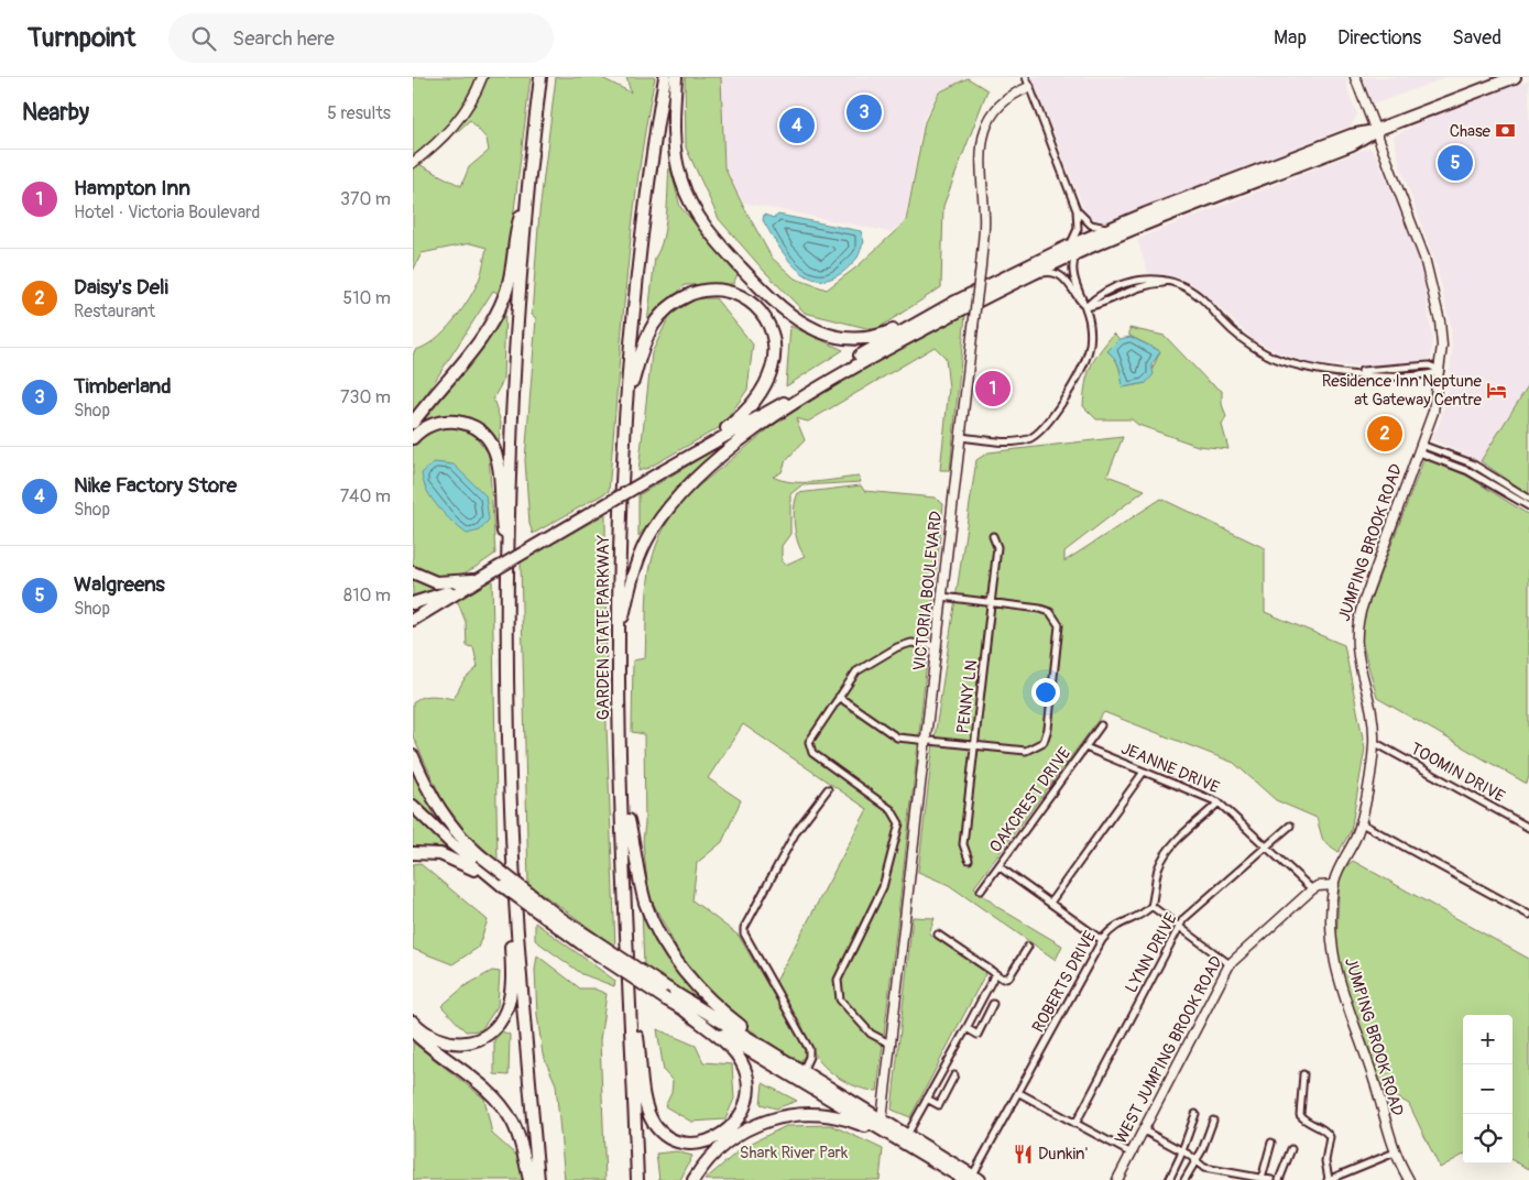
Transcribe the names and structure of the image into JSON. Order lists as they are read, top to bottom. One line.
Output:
{"streets":{"highway":["GARDEN STATE PARKWAY"],"street":["JUMPING BROOK ROAD","VICTORIA BOULEVARD","PENNY LN","JEANNE DRIVE","TOOMIN DRIVE","OAKCREST DRIVE","LYNN DRIVE","ROBERTS DRIVE","WEST JUMPING BROOK ROAD"]},"crossings":[["JUMPING BROOK ROAD","TOOMIN DRIVE"],["JEANNE DRIVE","OAKCREST DRIVE"],["JEANNE DRIVE","LYNN DRIVE"],["JEANNE DRIVE","WEST JUMPING BROOK ROAD"]],"parks":["Shark River Park"],"places":{"bank":["Chase"],"hotel":["Residence Inn Neptune at Gateway Centre"],"restaurant":["Dunkin'"]},"page":{"header":"Turnpoint","search":"Search here","nav":["Map","Directions","Saved"],"heading":["Nearby","5 results"],"pins":["3","4","5","1","2"],"list":[{"mark":"1","name":"Hampton Inn","note":"Hotel · Victoria Boulevard","value":"370 m"},{"mark":"2","name":"Daisy's Deli","note":"Restaurant","value":"510 m"},{"mark":"3","name":"Timberland","note":"Shop","value":"730 m"},{"mark":"4","name":"Nike Factory Store","note":"Shop","value":"740 m"},{"mark":"5","name":"Walgreens","note":"Shop","value":"810 m"}],"map_buttons":["+","−"]}}
